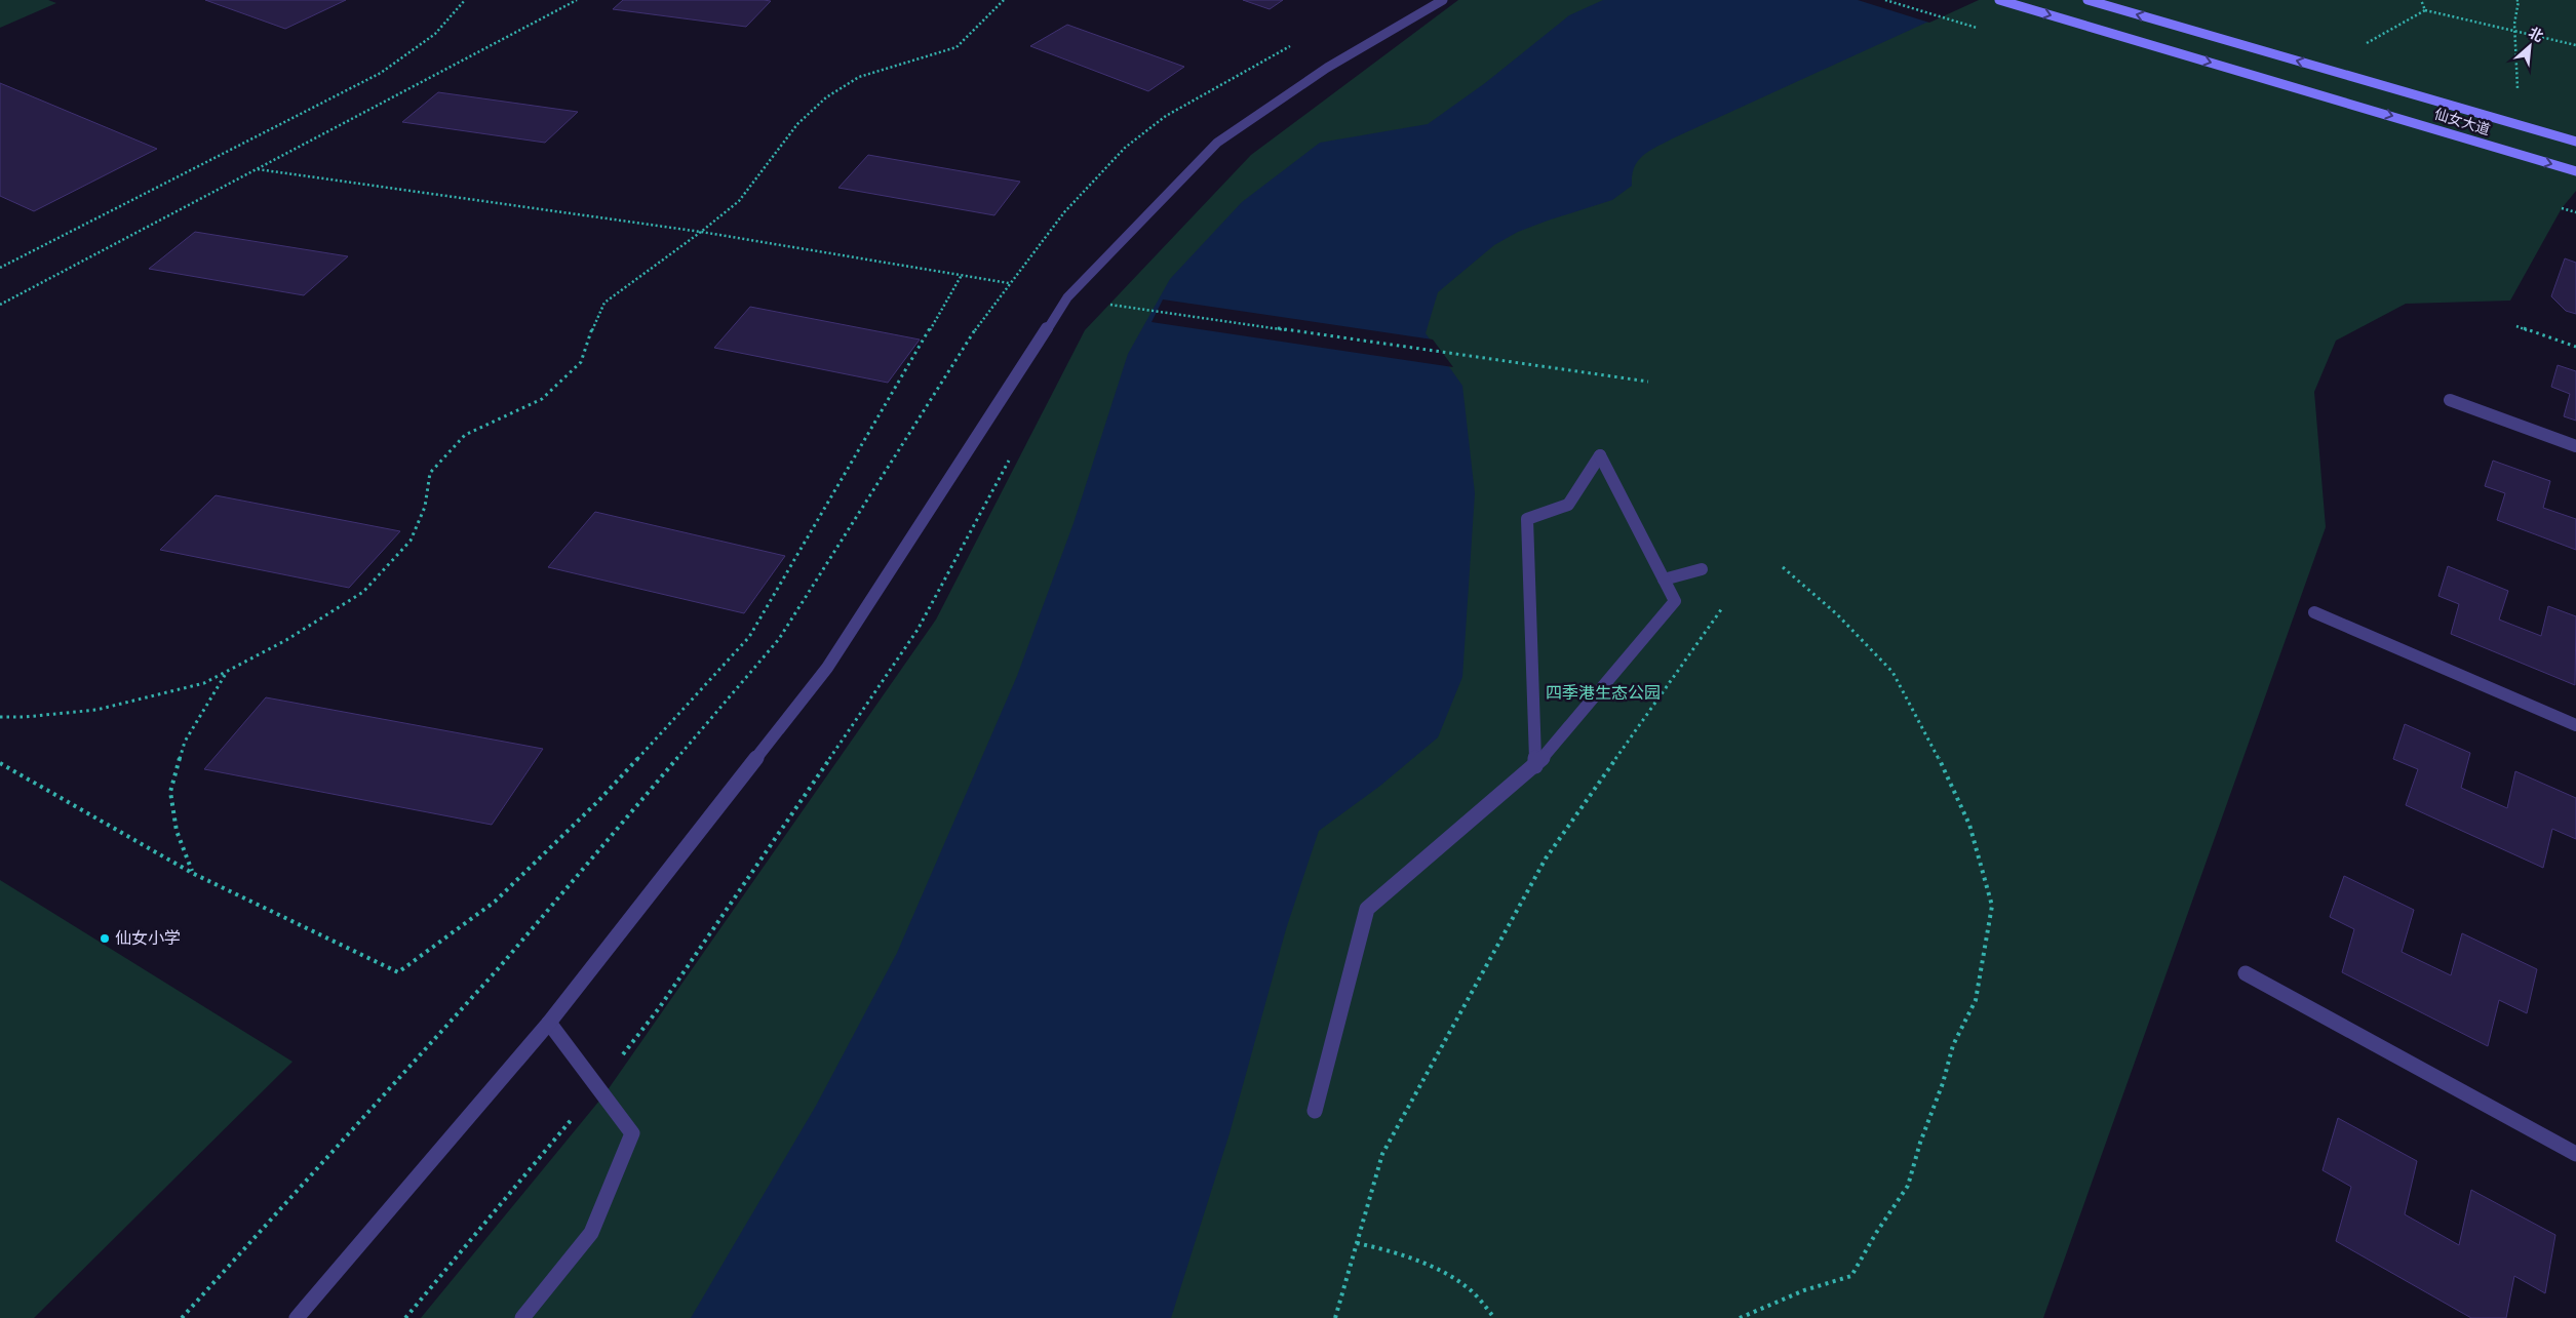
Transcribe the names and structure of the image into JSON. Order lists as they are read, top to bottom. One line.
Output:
{"streets":{"main road":["仙女大道"]},"parks":["四季港生态公园"],"places":["仙女小学"],"north":"top right"}
